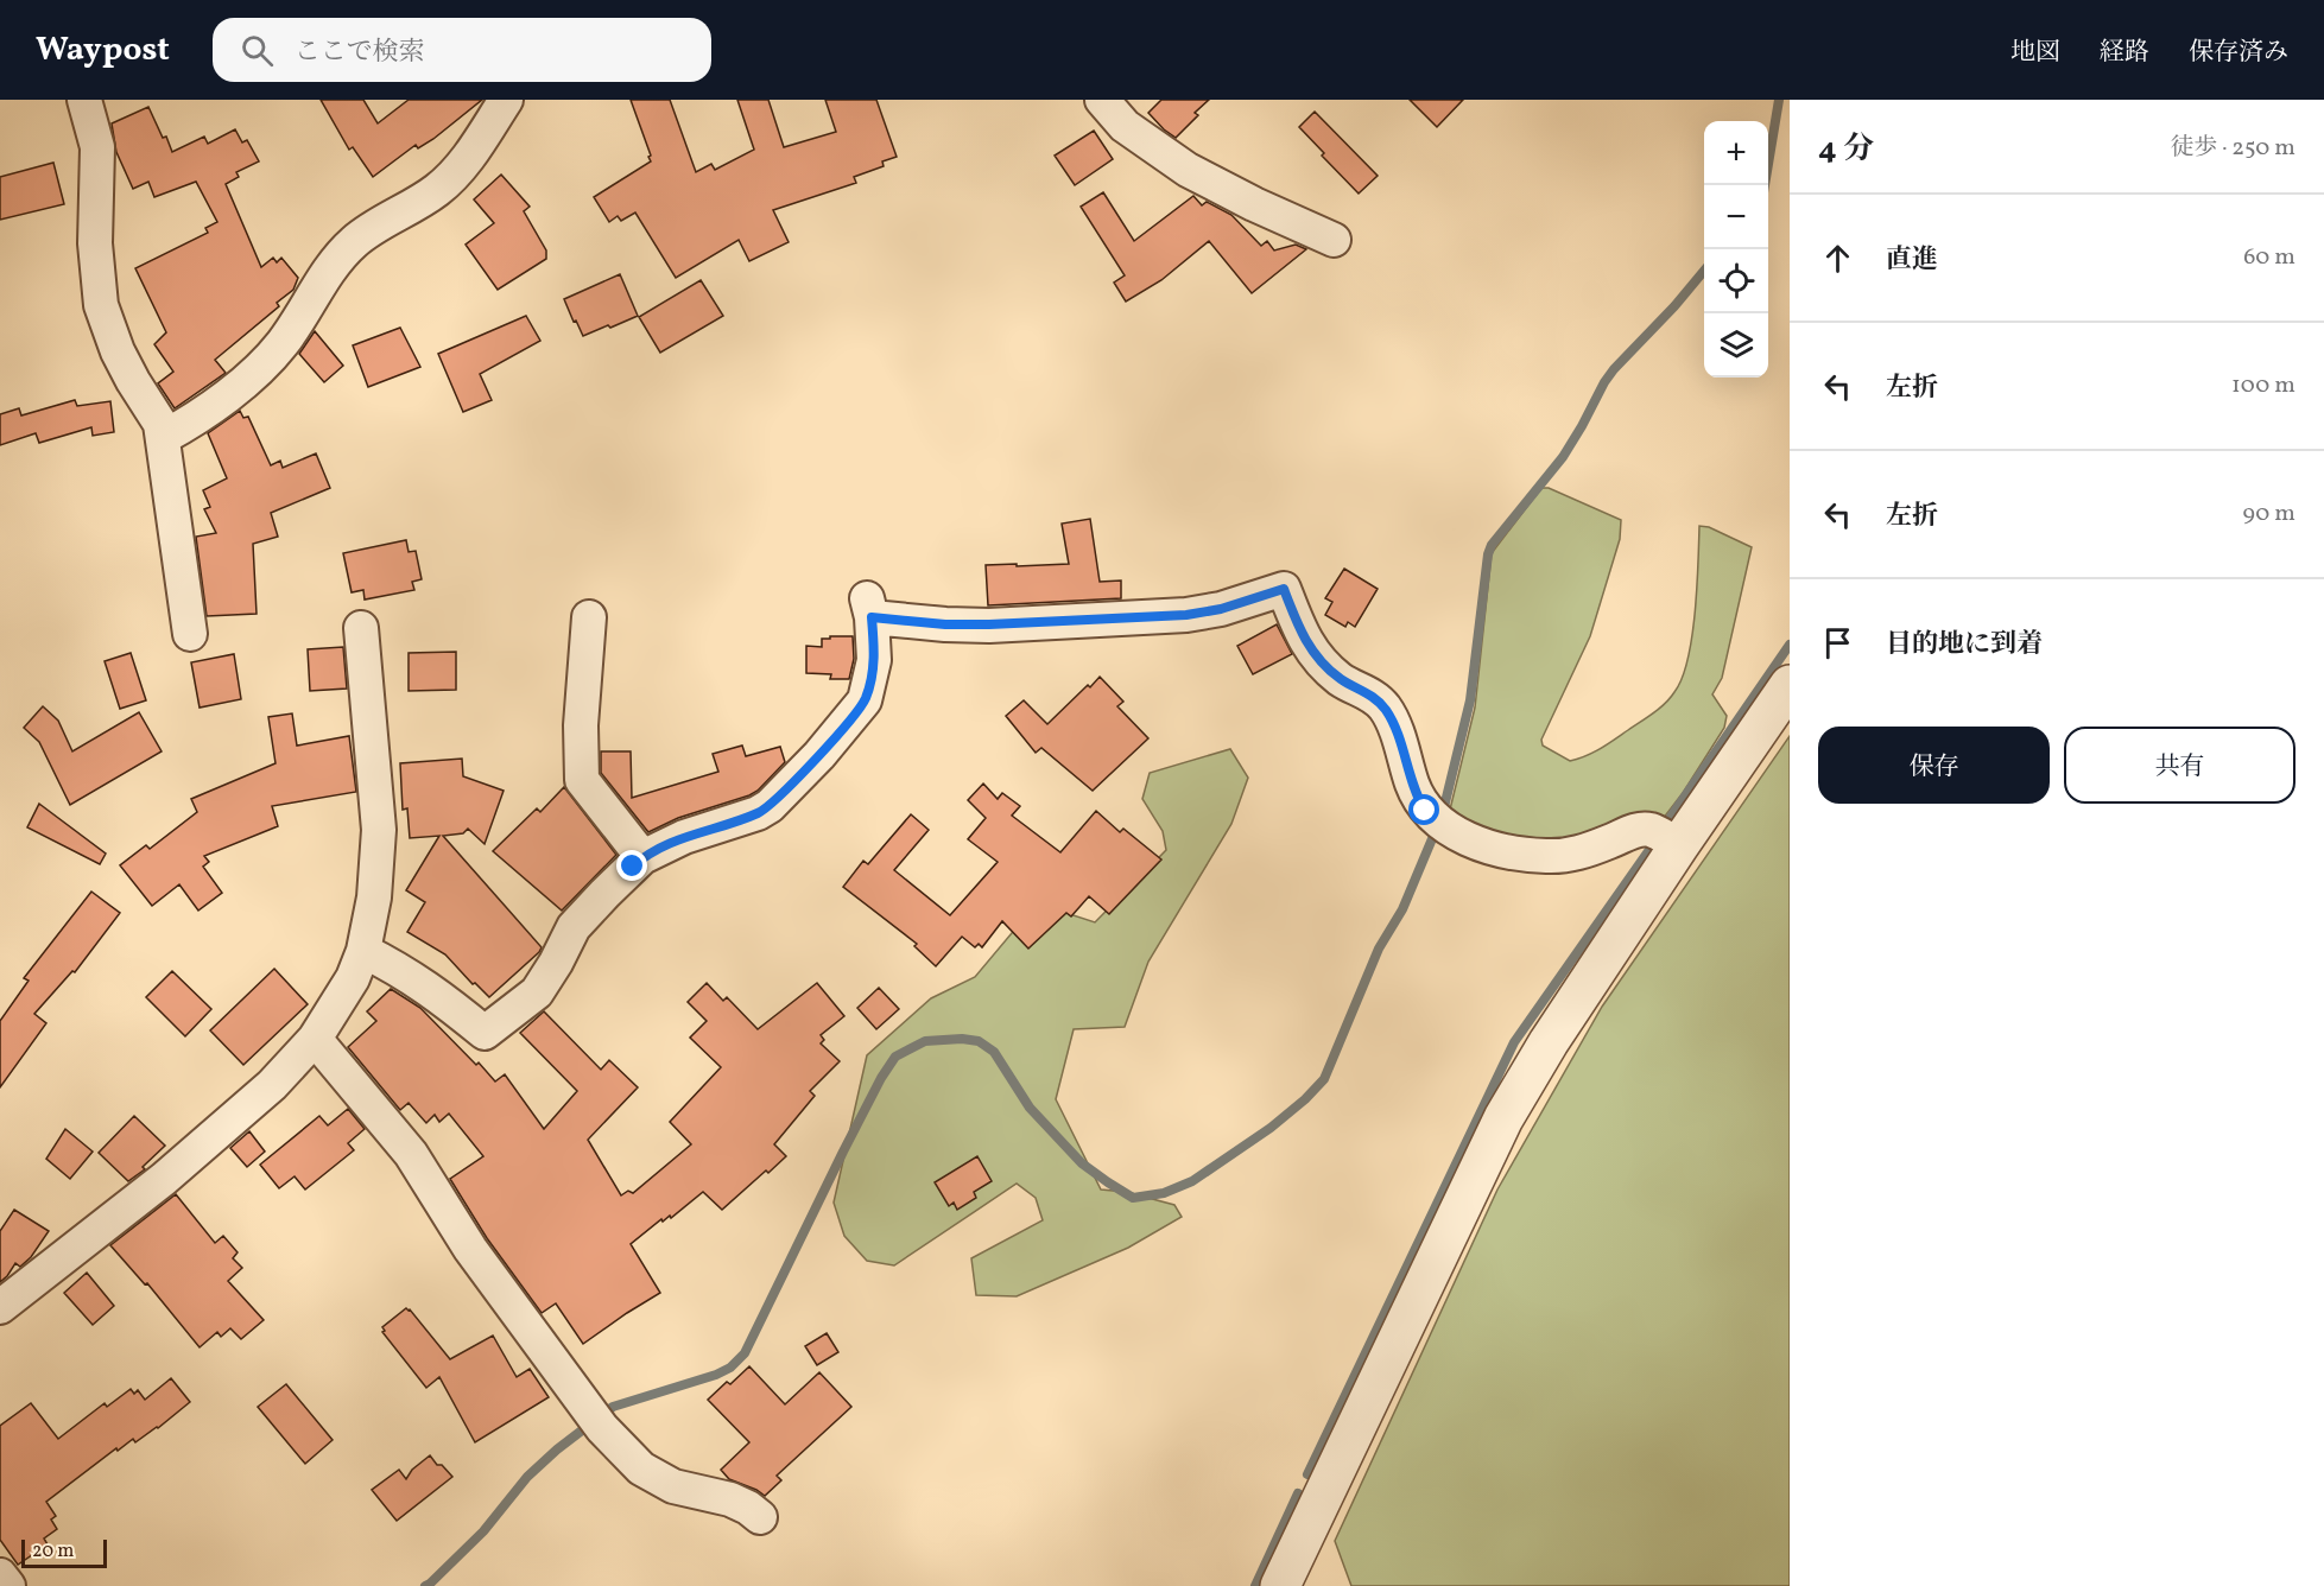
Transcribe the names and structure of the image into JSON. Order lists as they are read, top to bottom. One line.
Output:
{"scale_bar":"20 m","page":{"header":"Waypost","search":"ここで検索","nav":["地図","経路","保存済み"],"heading":["4 分","徒歩 · 250 m"],"map_buttons":["+","−"],"list":[["直進","60 m"],["左折","100 m"],["左折","90 m"],"目的地に到着"],"buttons":["保存","共有"],"scale":"20 m"}}
